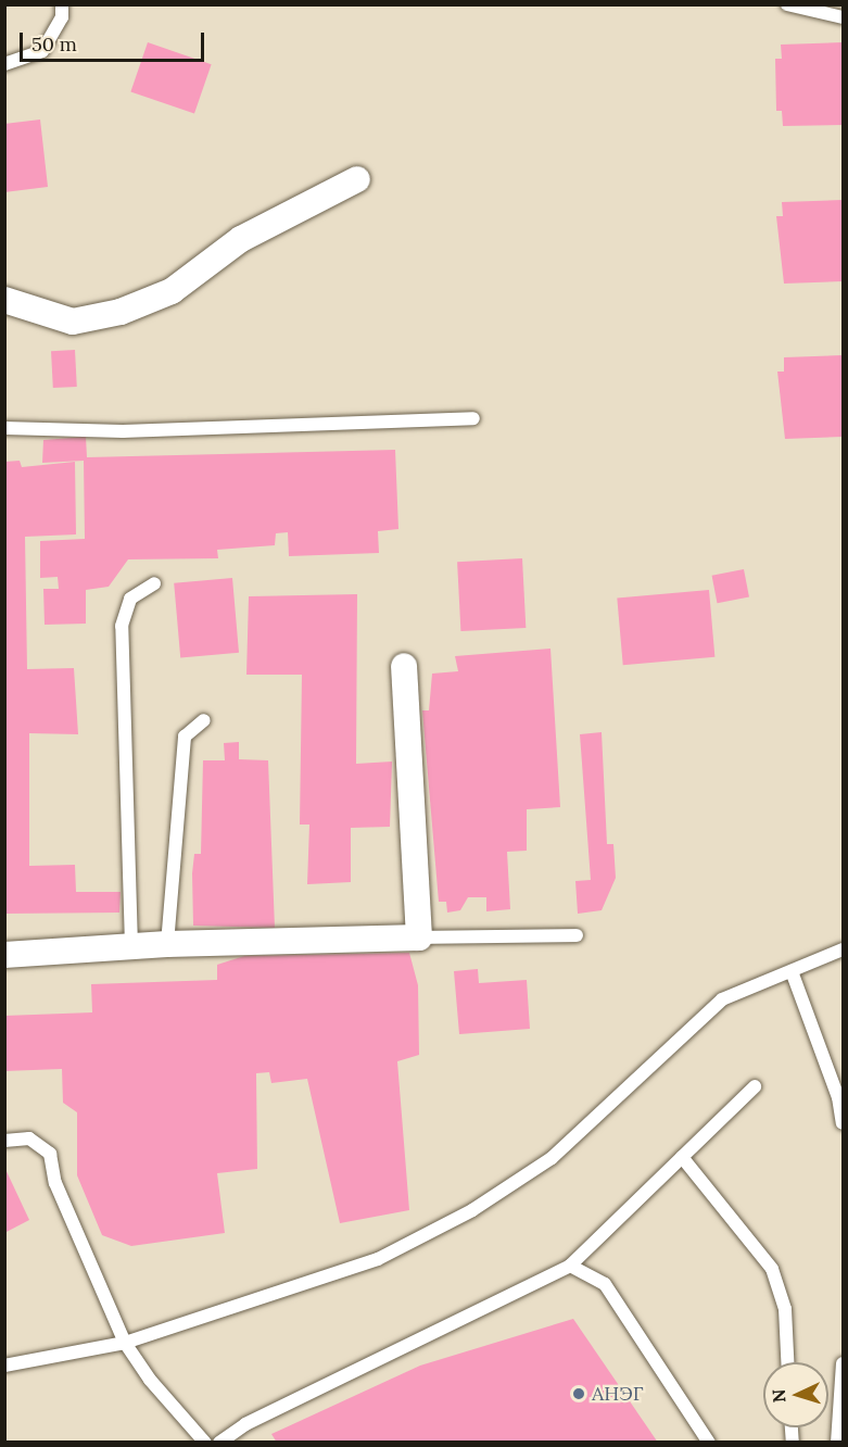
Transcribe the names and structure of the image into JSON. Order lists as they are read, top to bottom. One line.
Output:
{"places":["АНЭГ"],"scale_bar":"50 m","north":"left"}
